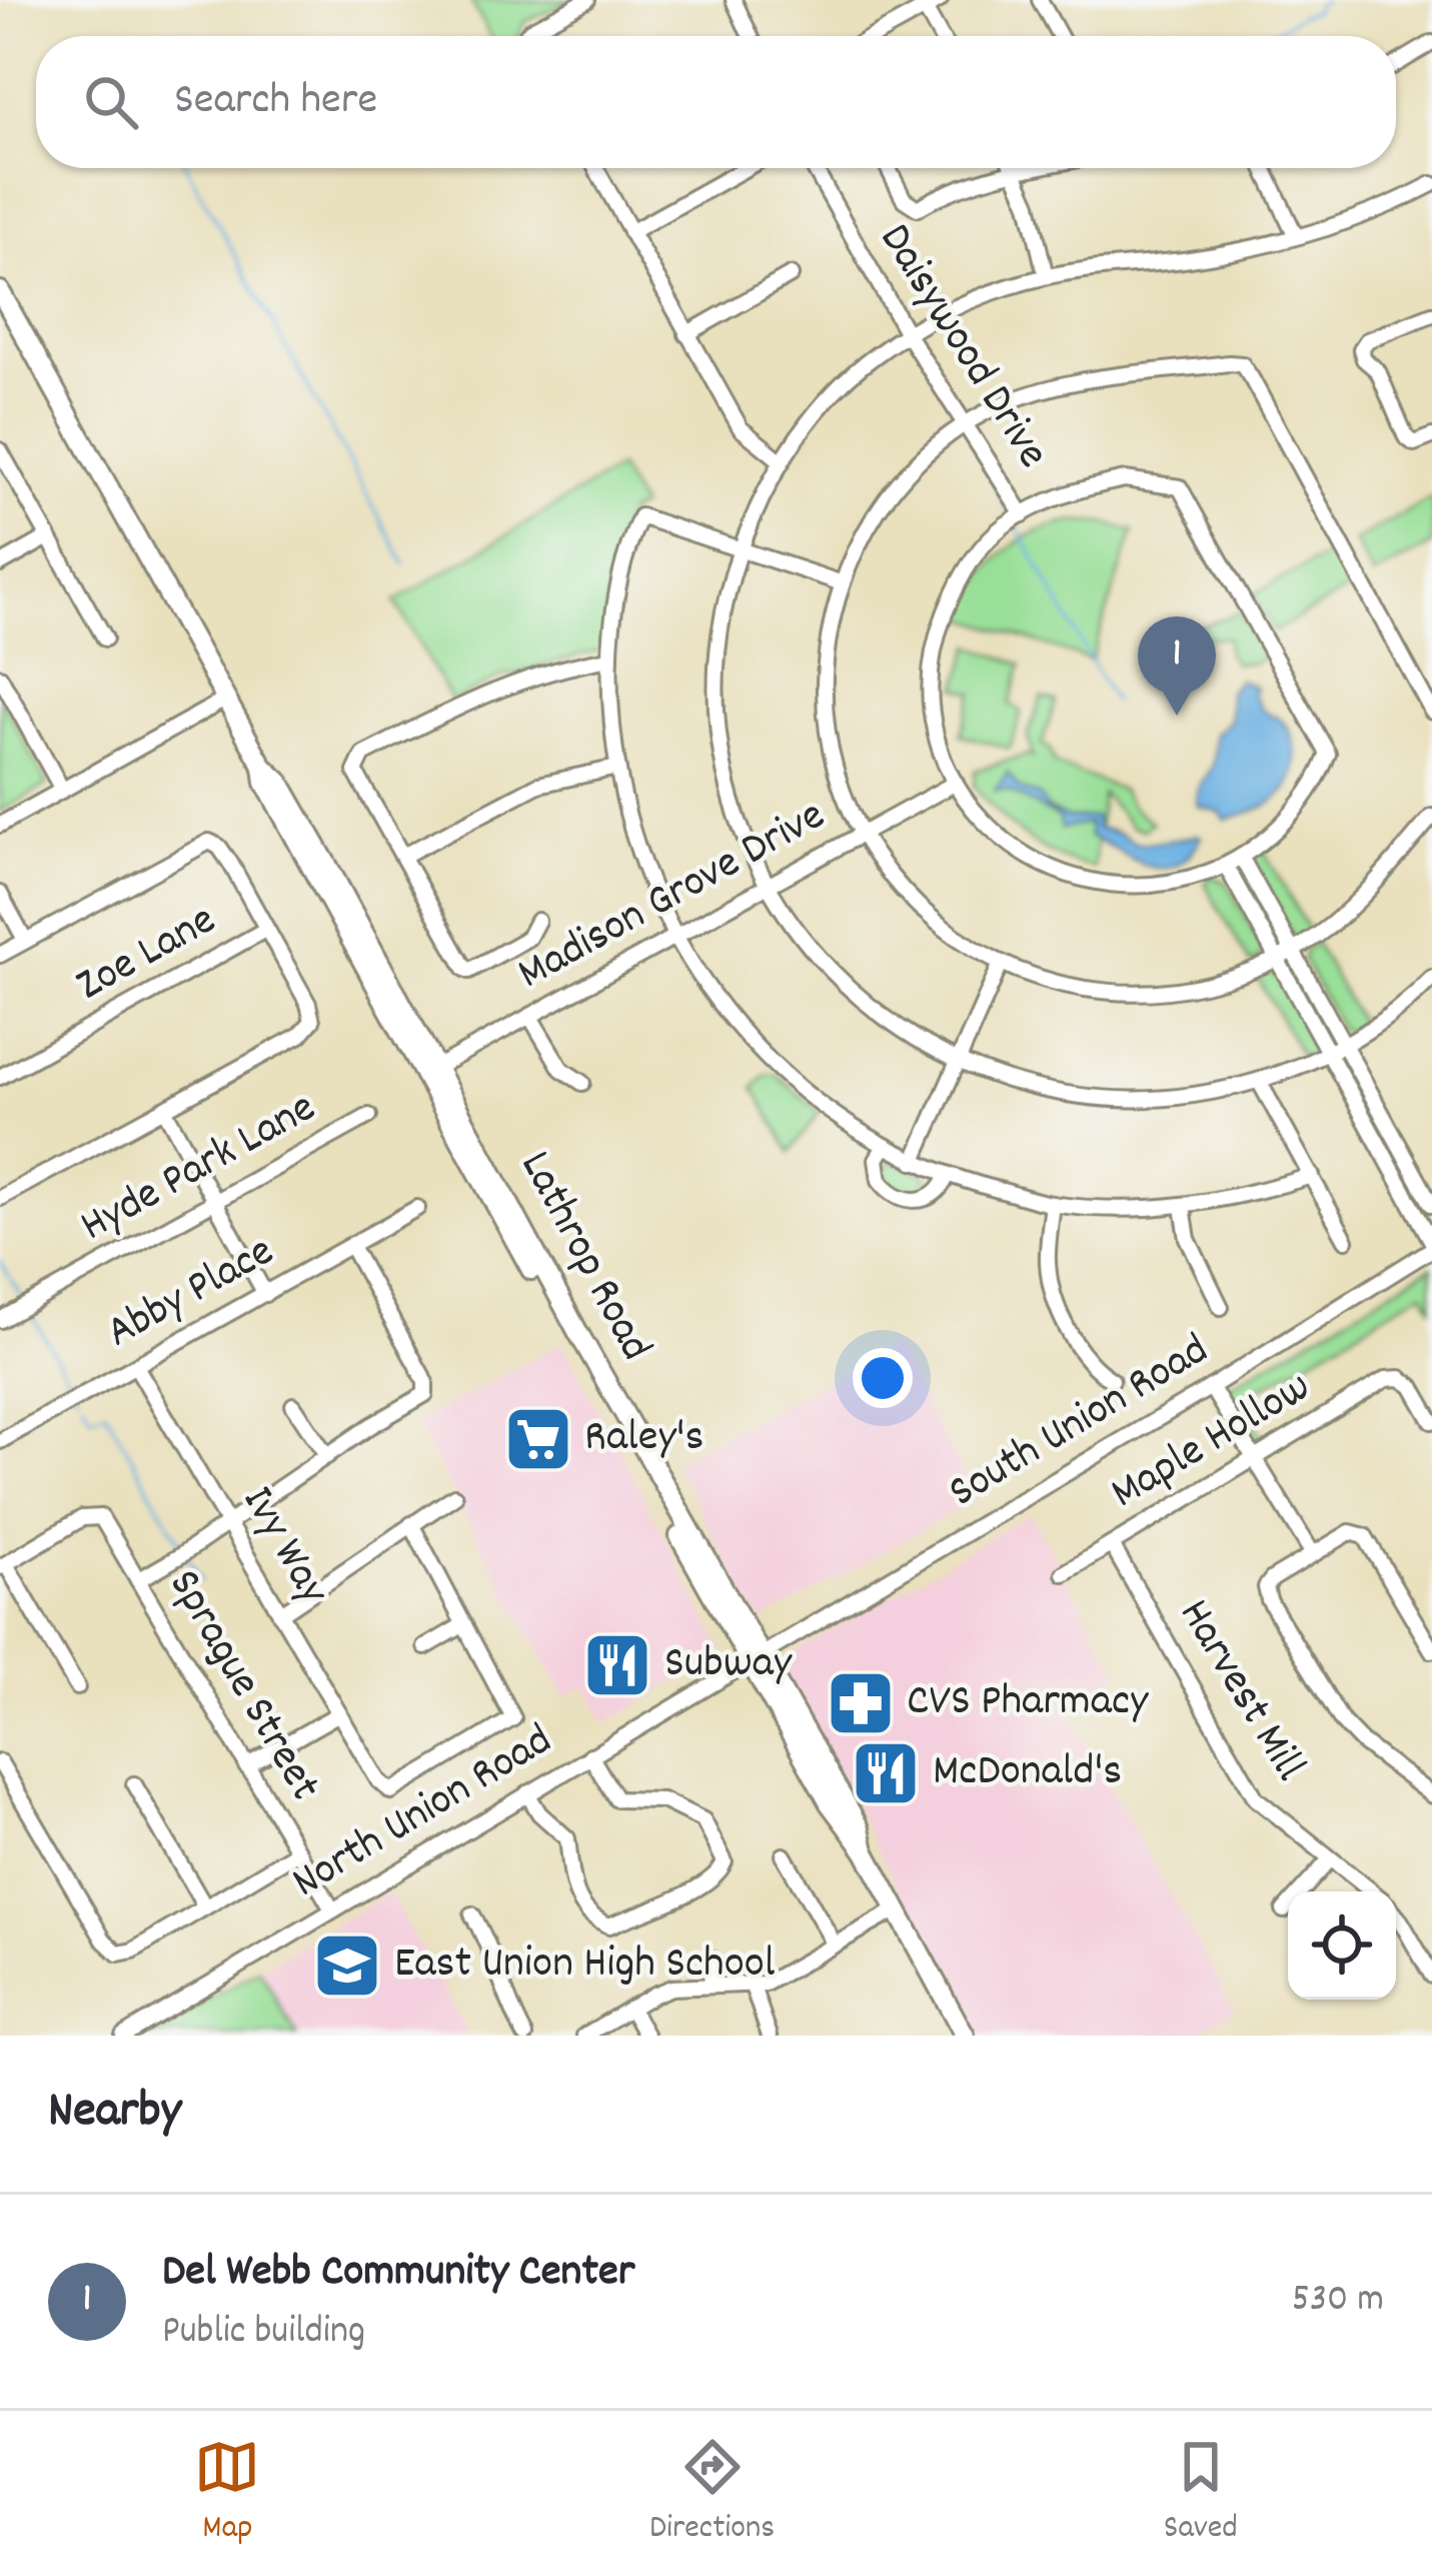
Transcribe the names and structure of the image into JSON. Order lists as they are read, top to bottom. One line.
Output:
{"streets":{"main road":["Lathrop Road"],"street":["Daisywood Drive","Madison Grove Drive","Zoe Lane","Hyde Park Lane","Abby Place","South Union Road","Maple Hollow","Ivy Way","Sprague Street","Harvest Mill","North Union Road"]},"crossings":[["Daisywood Drive","Madison Grove Drive"],["Madison Grove Drive","Lathrop Road"],["Lathrop Road","South Union Road"],["Lathrop Road","North Union Road"],["Abby Place","Ivy Way"],["South Union Road","North Union Road"],["Maple Hollow","Harvest Mill"],["Sprague Street","North Union Road"]],"places":{"supermarket":["Raley's"],"restaurant":["Subway","McDonald's"],"pharmacy":["CVS Pharmacy"],"school or university":["East Union High School"]},"page":{"search":"Search here","pins":"1","heading":"Nearby","list":[{"mark":"1","name":"Del Webb Community Center","note":"Public building","value":"530 m"}],"nav":["Map","Directions","Saved"]}}
